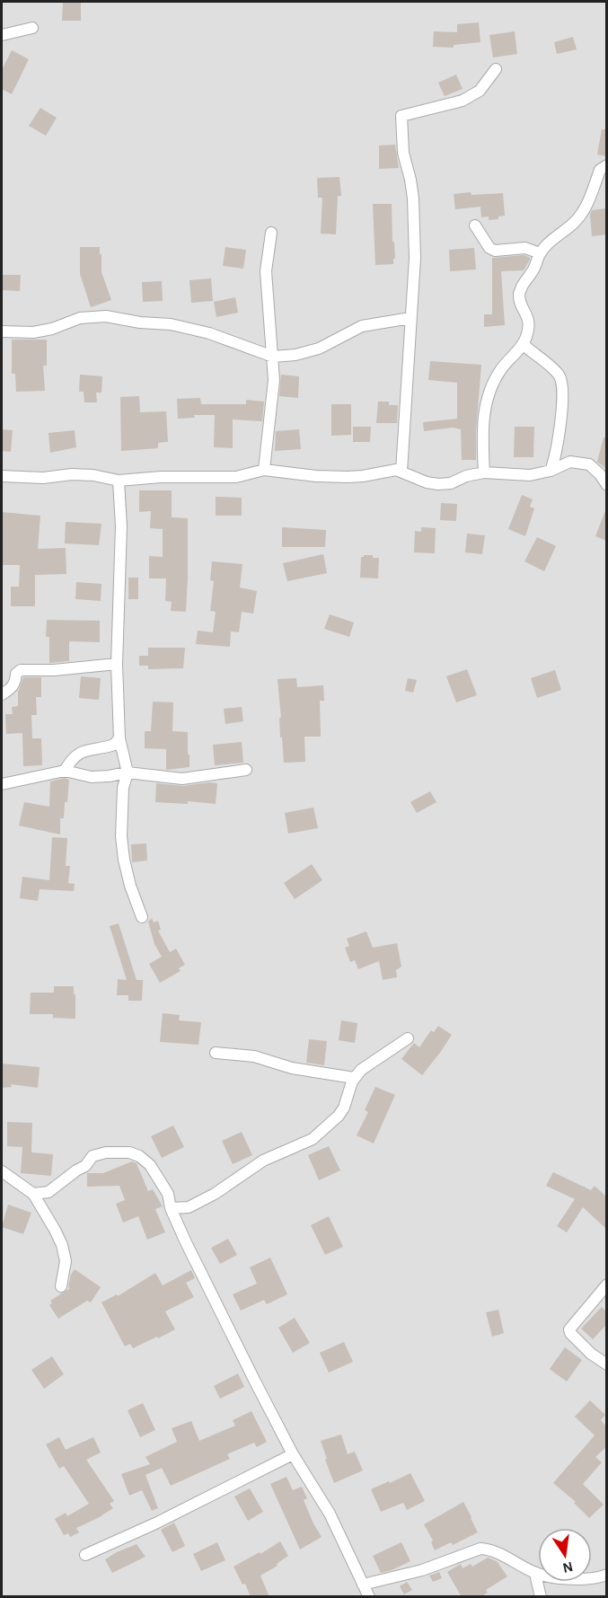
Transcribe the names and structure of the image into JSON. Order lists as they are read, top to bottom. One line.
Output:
{"north":"bottom"}
